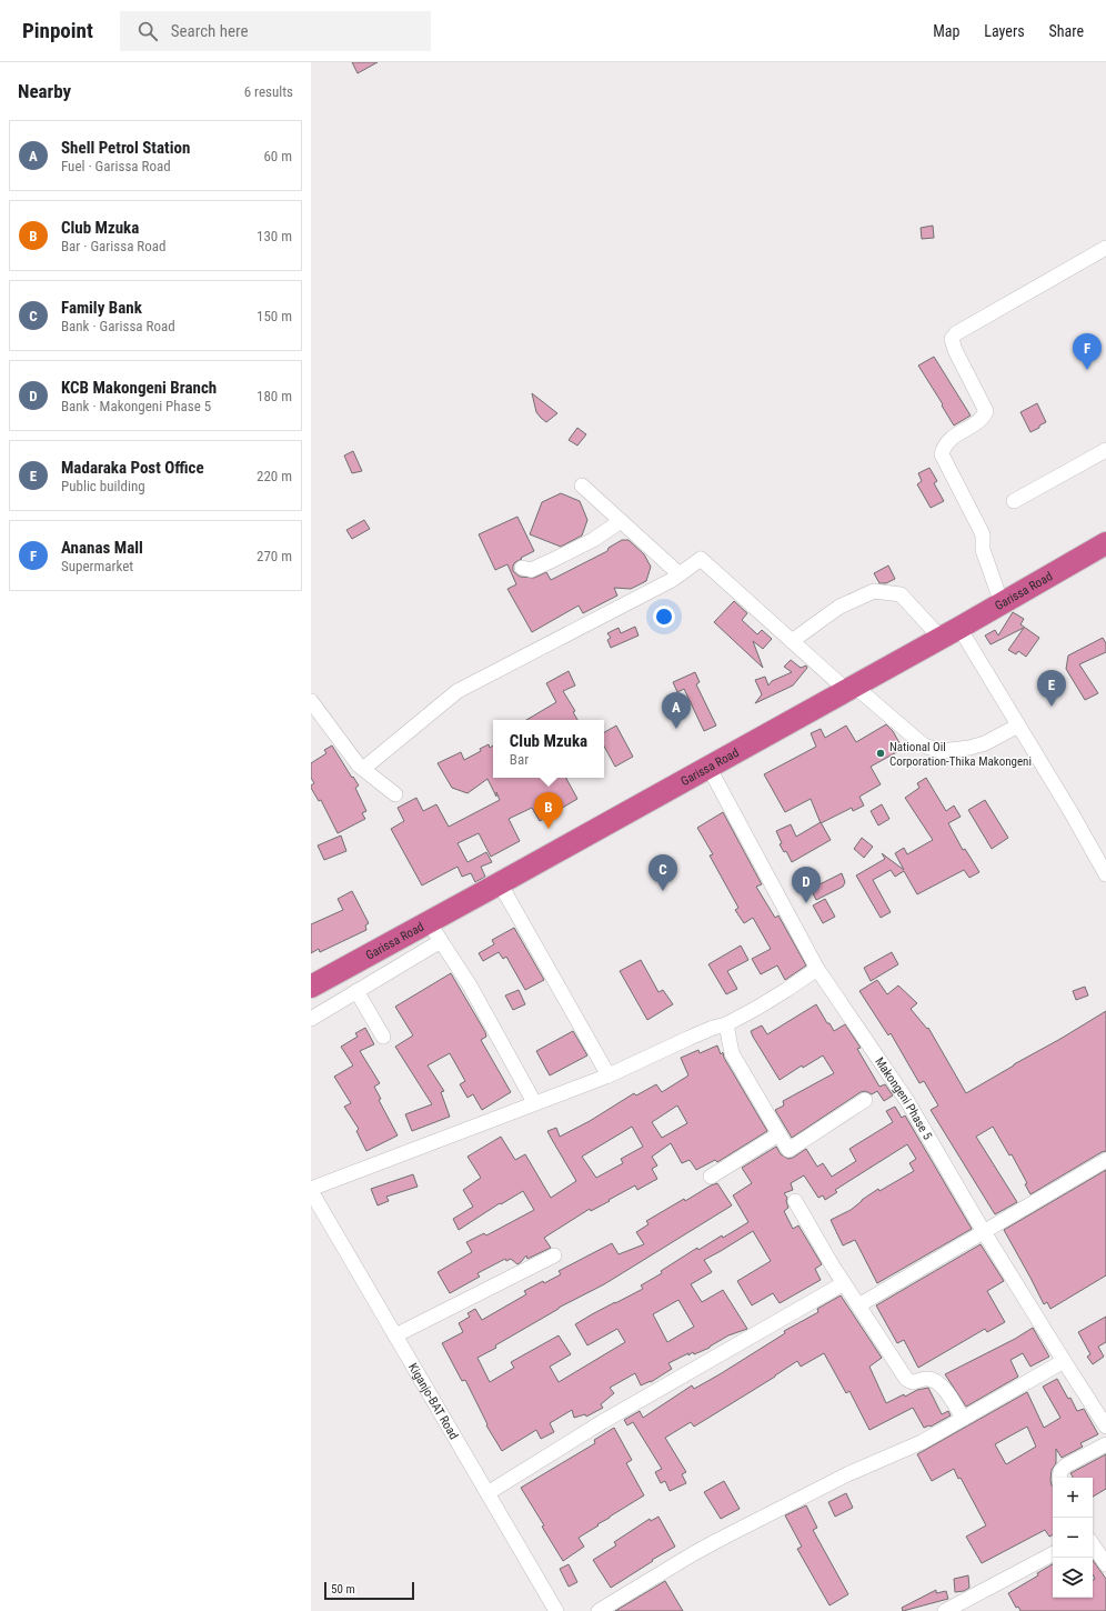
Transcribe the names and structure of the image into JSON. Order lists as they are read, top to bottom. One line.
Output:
{"streets":{"highway":["Garissa Road"],"street":["Makongeni Phase 5","Kiganjo-BAT Road"]},"crossings":[["Garissa Road","Makongeni Phase 5"]],"places":["National Oil Corporation-Thika Makongeni"],"scale_bar":"50 m","page":{"header":"Pinpoint","search":"Search here","nav":["Map","Layers","Share"],"heading":["Nearby","6 results"],"list":[{"mark":"A","name":"Shell Petrol Station","note":"Fuel · Garissa Road","value":"60 m"},{"mark":"B","name":"Club Mzuka","note":"Bar · Garissa Road","value":"130 m"},{"mark":"C","name":"Family Bank","note":"Bank · Garissa Road","value":"150 m"},{"mark":"D","name":"KCB Makongeni Branch","note":"Bank · Makongeni Phase 5","value":"180 m"},{"mark":"E","name":"Madaraka Post Office","note":"Public building","value":"220 m"},{"mark":"F","name":"Ananas Mall","note":"Supermarket","value":"270 m"}],"pins":["F","E","A","B","C","D"],"popup":["Club Mzuka","Bar"],"map_buttons":["+","−"],"scale":"50 m"}}
